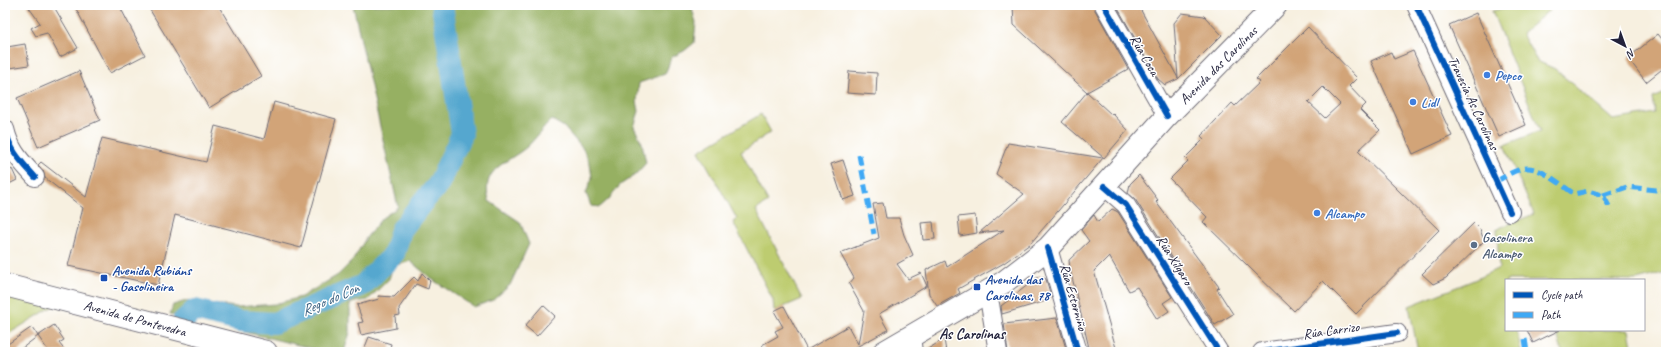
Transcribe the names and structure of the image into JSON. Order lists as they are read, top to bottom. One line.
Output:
{"streets":{"main road":["Avenida das Carolinas","Avenida de Pontevedra"],"street":["Rúa Coca","Travesía As Carolinas","Rúa Xílgaro","Rúa Estorniño","Rúa Carrizo"]},"crossings":[["Rúa Coca","Avenida das Carolinas"],["Avenida das Carolinas","Rúa Xílgaro"],["Avenida das Carolinas","Rúa Estorniño"]],"districts":["As Carolinas"],"water":["Rego do Con"],"places":{"other":["Pepco","Lidl","Alcampo","Gasolinera Alcampo"],"transit":["Avenida Rubiáns - Gasolineira","Avenida das Carolinas, 78"]},"legend":["Cycle path","Path"],"north":"bottom right"}
